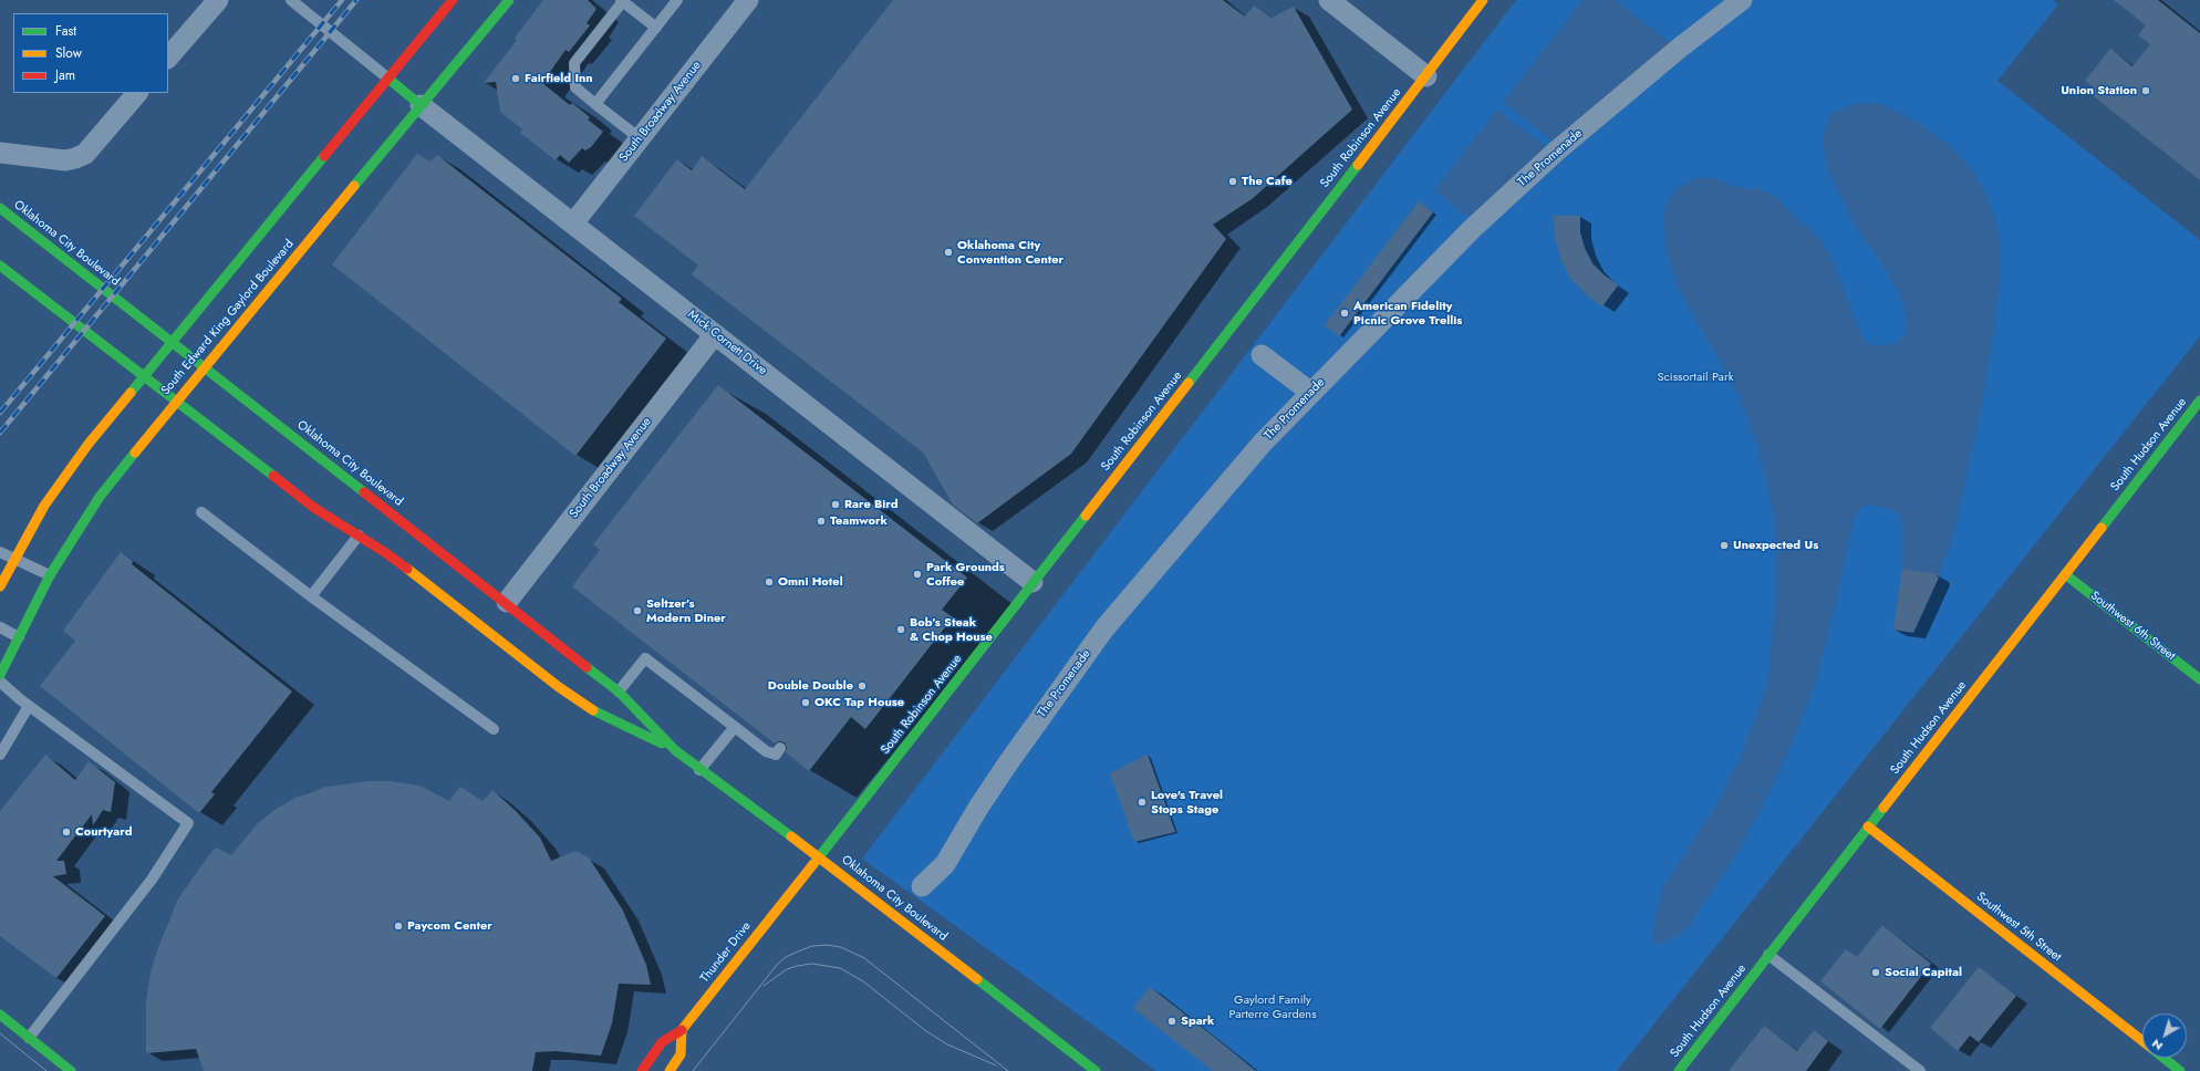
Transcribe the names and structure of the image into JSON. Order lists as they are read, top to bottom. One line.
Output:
{"streets":{"main road":["South Robinson Avenue","Oklahoma City Boulevard","South Edward King Gaylord Boulevard","South Hudson Avenue","Southwest 6th Street","Southwest 5th Street","Thunder Drive"],"street":["South Broadway Avenue","The Promenade","Mick Cornett Drive"]},"crossings":[["South Broadway Avenue","Oklahoma City Boulevard"],["South Broadway Avenue","Mick Cornett Drive"],["South Robinson Avenue","Oklahoma City Boulevard"],["South Robinson Avenue","Mick Cornett Drive"],["South Robinson Avenue","Thunder Drive"],["Oklahoma City Boulevard","South Edward King Gaylord Boulevard"],["Oklahoma City Boulevard","Thunder Drive"],["South Edward King Gaylord Boulevard","Mick Cornett Drive"],["South Hudson Avenue","Southwest 6th Street"],["South Hudson Avenue","Southwest 5th Street"]],"parks":["Scissortail Park","Gaylord Family Parterre Gardens"],"places":["Fairfield Inn","Union Station","The Cafe","Oklahoma City Convention Center","American Fidelity Picnic Grove Trellis","Rare Bird","Teamwork","Unexpected Us","Park Grounds Coffee","Omni Hotel","Seltzer’s Modern Diner","Bob’s Steak & Chop House","Double Double","OKC Tap House","Love's Travel Stops Stage","Courtyard","Paycom Center","Social Capital","Spark"],"legend":["Fast","Slow","Jam"],"north":"bottom left"}
